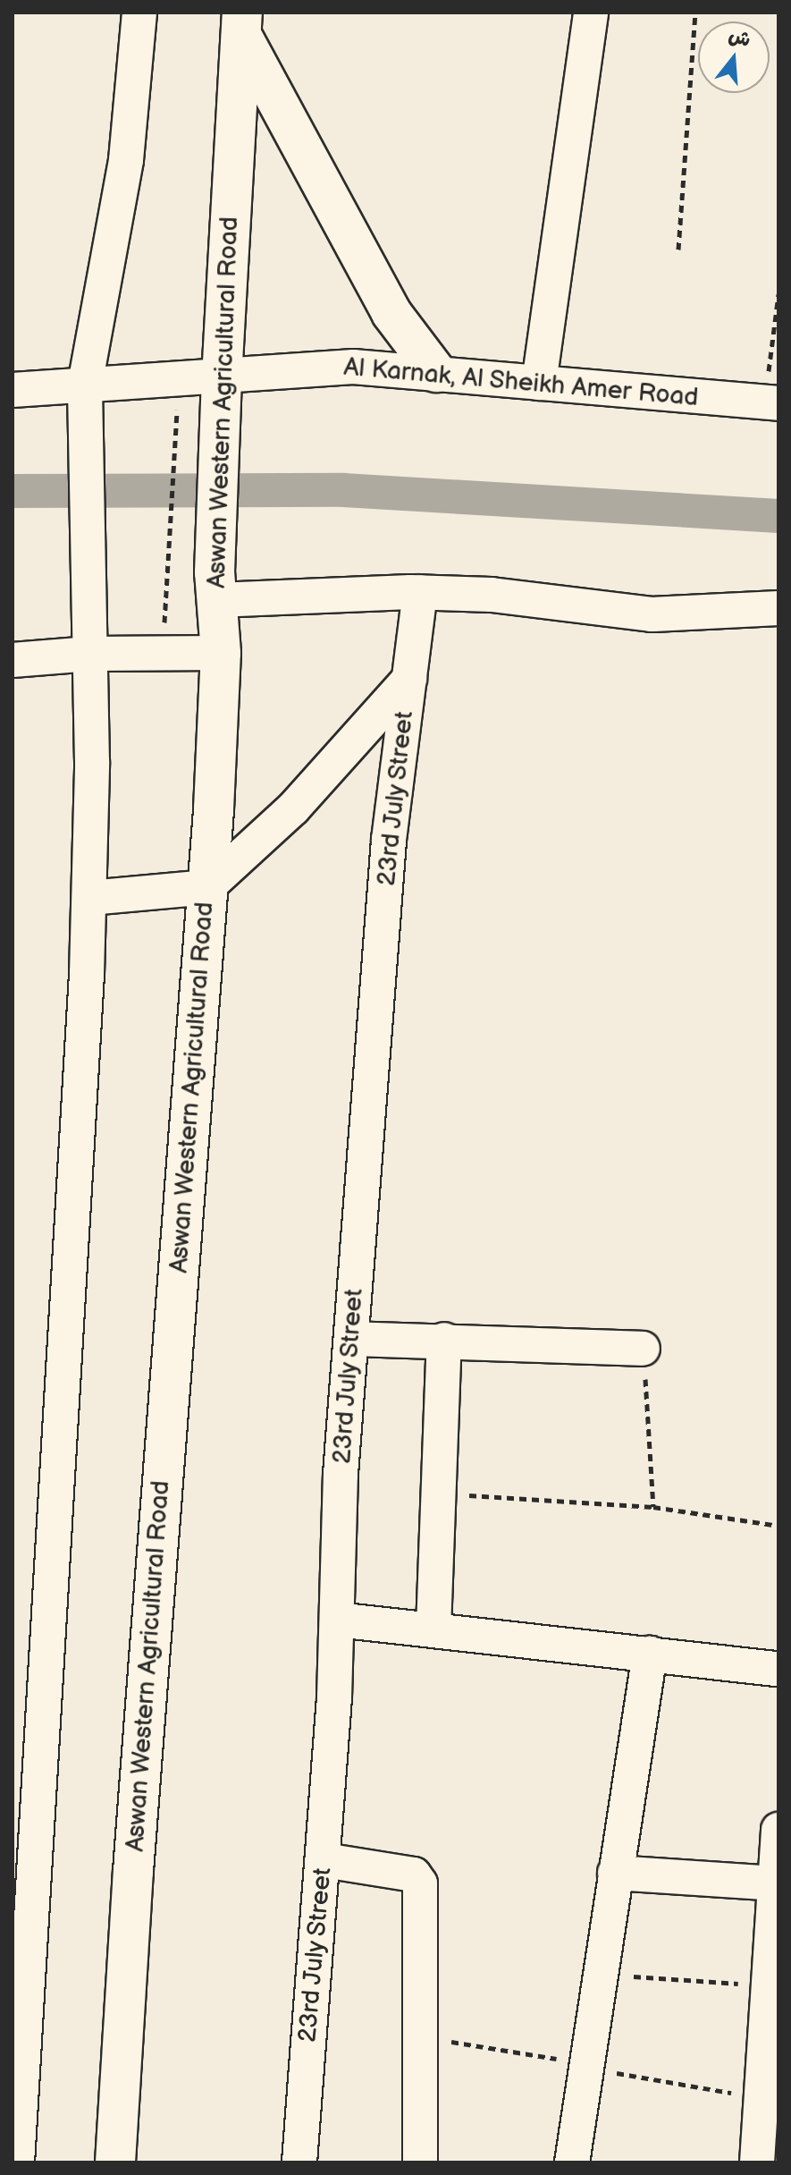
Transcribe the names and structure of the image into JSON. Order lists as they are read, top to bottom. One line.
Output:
{"streets":{"main road":["Aswan Western Agricultural Road"],"street":["Al Karnak, Al Sheikh Amer Road","23rd July Street"]},"crossings":[["Al Karnak, Al Sheikh Amer Road","Aswan Western Agricultural Road"]],"north":"top"}
